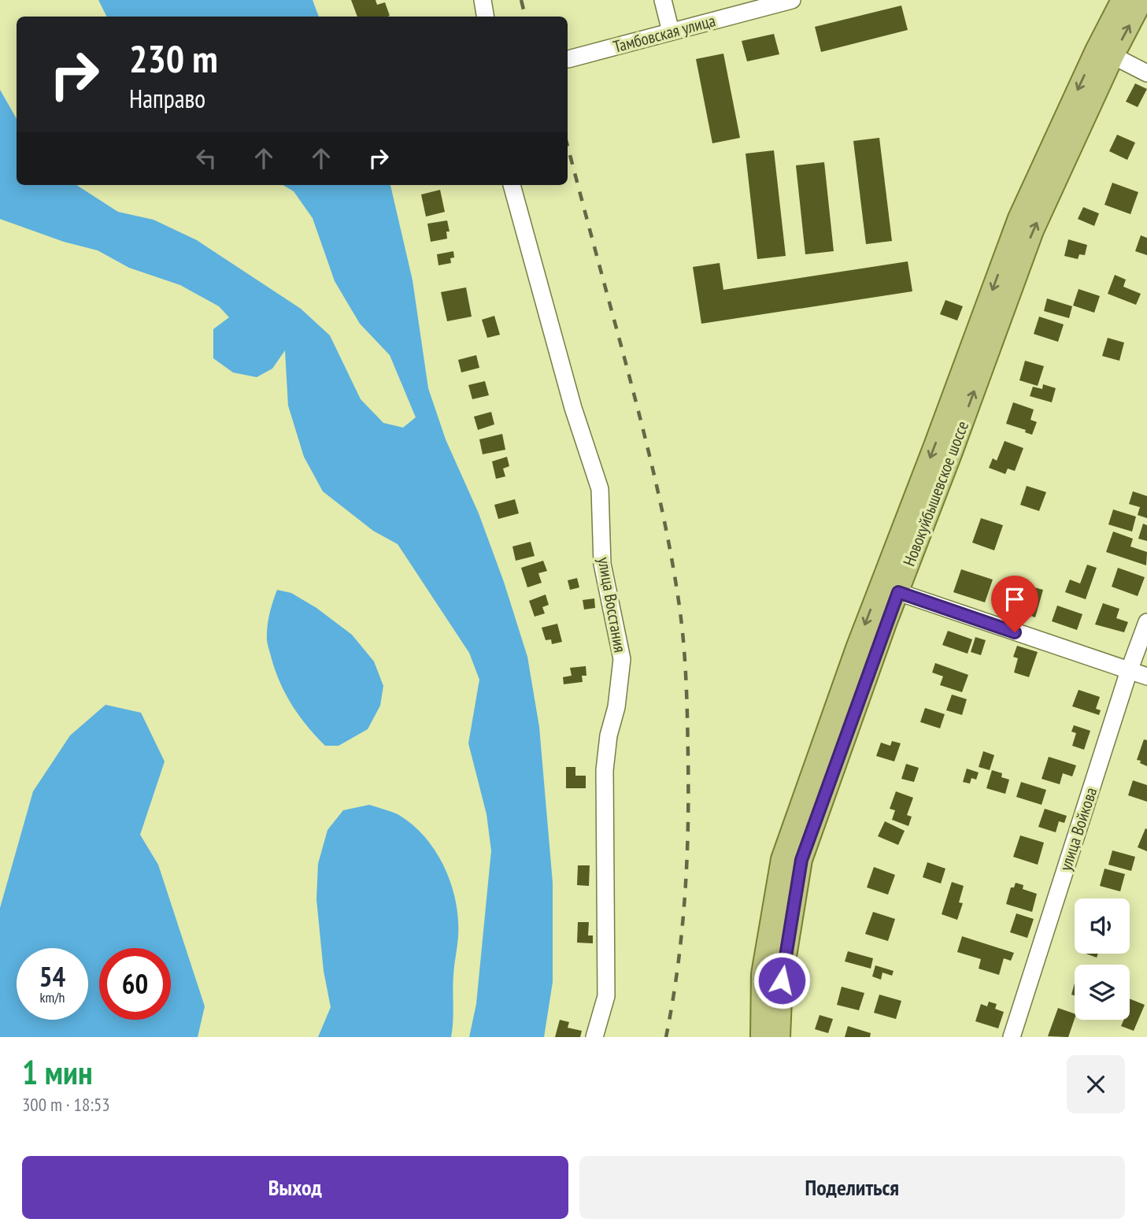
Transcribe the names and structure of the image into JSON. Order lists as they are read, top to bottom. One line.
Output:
{"streets":{"main road":["Новокуйбышевское шоссе"],"street":["Тамбовская улица","улица Восстания","улица Войкова"]},"page":{"turn":["230 m","Направо"],"speed":"54 km/h","limit":"60","heading":["1 мин","300 m · 18:53"],"buttons":["Выход","Поделиться"]}}
